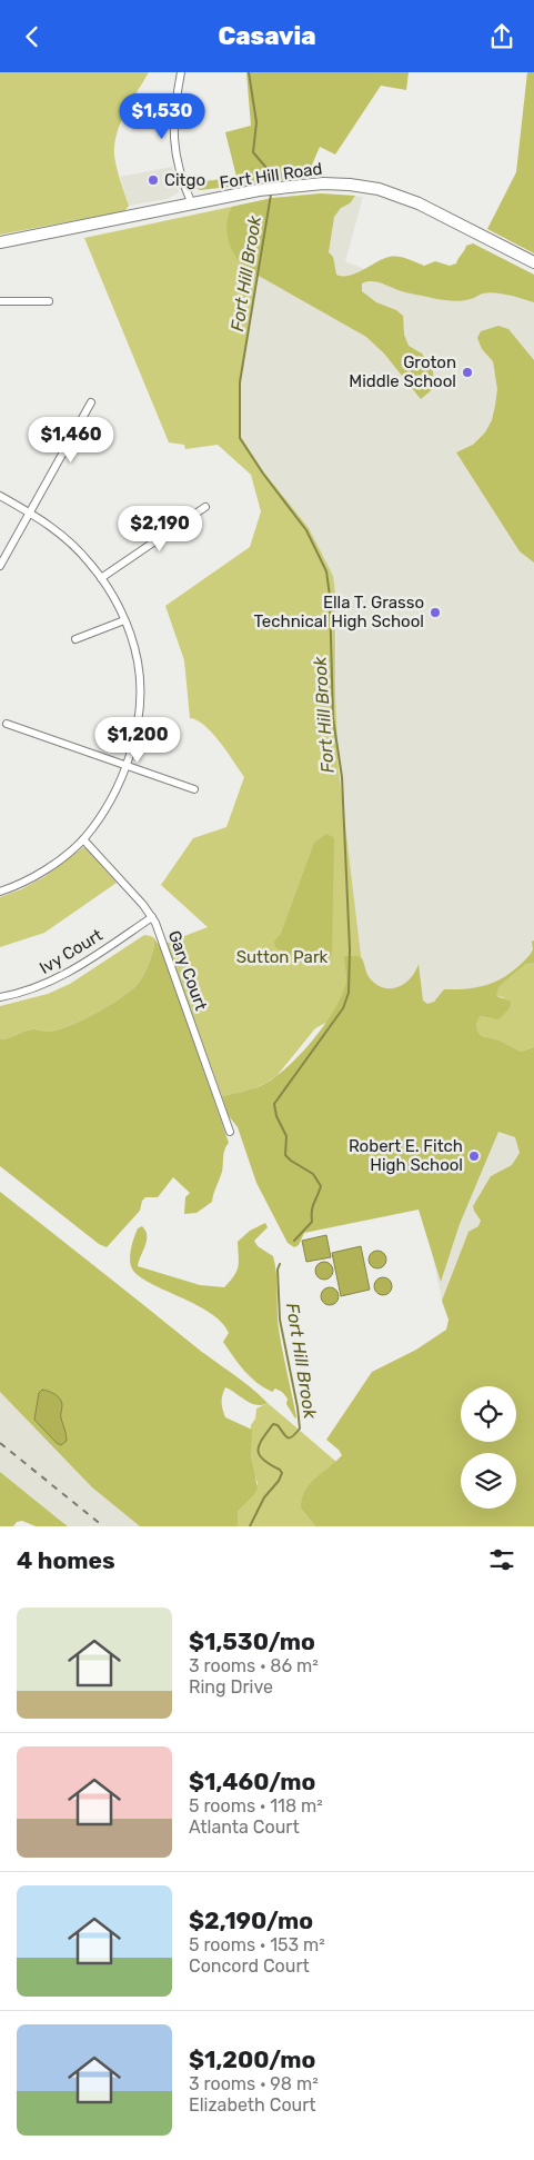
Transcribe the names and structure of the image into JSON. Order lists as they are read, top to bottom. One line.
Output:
{"streets":{"main road":["Fort Hill Road"],"street":["Ivy Court","Gary Court"]},"crossings":[["Ivy Court","Gary Court"]],"water":["Fort Hill Brook"],"parks":["Sutton Park"],"places":["Citgo","Groton Middle School","Ella T. Grasso Technical High School","Robert E. Fitch High School"],"page":{"header":"Casavia","price":["$1,530","$1,460","$2,190","$1,200"],"heading":"4 homes","list":[{"name":"$1,530/mo","note":"3 rooms · 86 m² · Ring Drive"},{"name":"$1,460/mo","note":"5 rooms · 118 m² · Atlanta Court"},{"name":"$2,190/mo","note":"5 rooms · 153 m² · Concord Court"},{"name":"$1,200/mo","note":"3 rooms · 98 m² · Elizabeth Court"}]}}
